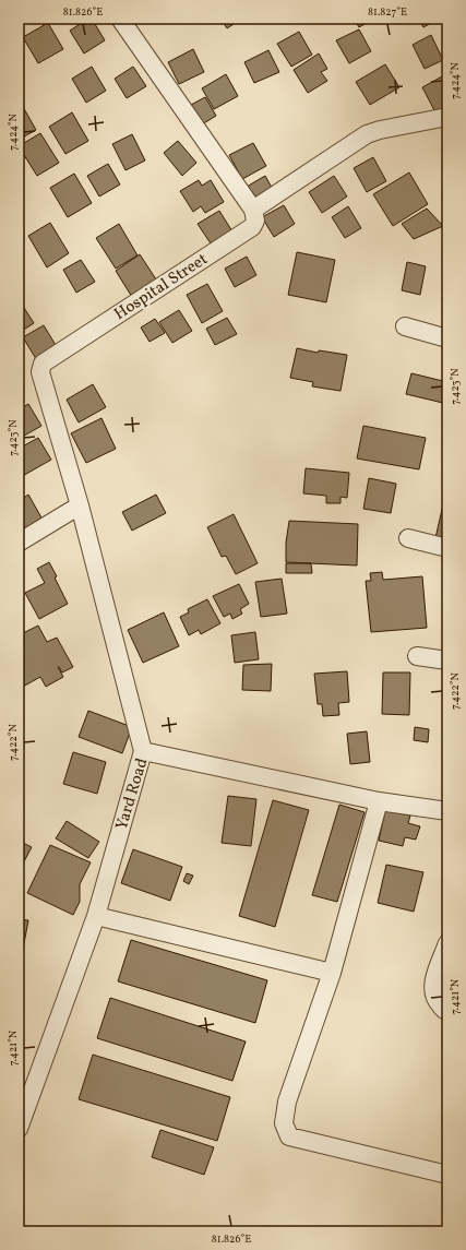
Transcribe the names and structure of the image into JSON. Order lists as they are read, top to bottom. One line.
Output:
{"streets":{"street":["Hospital Street","Yard Road"]},"coordinates":["81.826°E","81.827°E","7.424°N","7.423°N","7.422°N","7.421°N"]}
